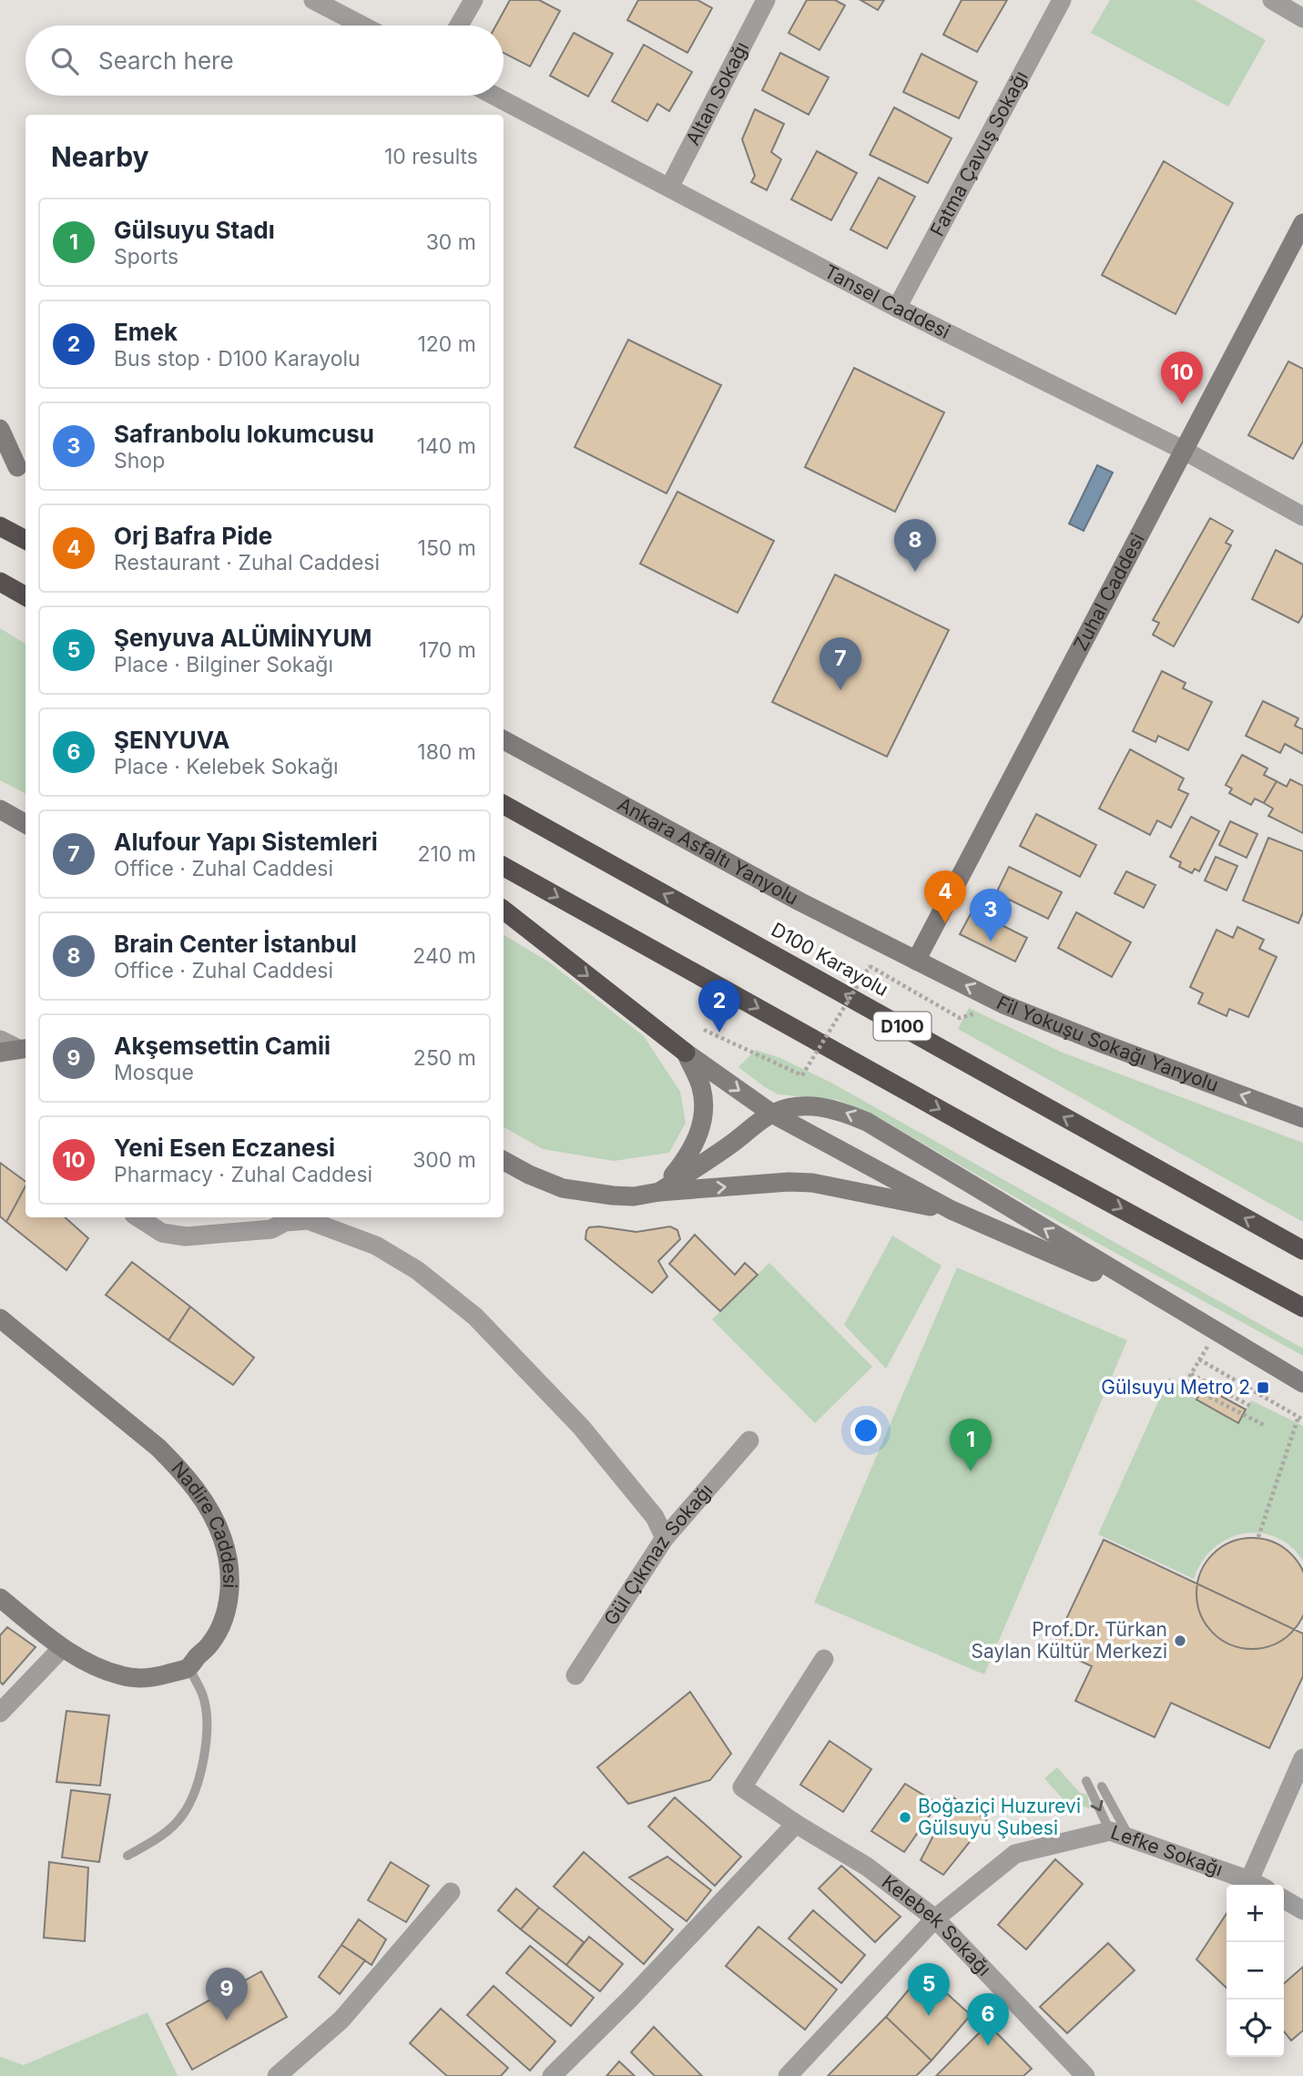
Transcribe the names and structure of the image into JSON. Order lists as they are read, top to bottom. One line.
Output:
{"streets":{"highway":["D100 Karayolu","D100"],"main road":["Zuhal Caddesi","Ankara Asfaltı Yanyolu","Fil Yokuşu Sokağı Yanyolu","Nadire Caddesi"],"street":["Altan Sokağı","Fatma Çavuş Sokağı","Tansel Caddesi","Gül Çıkmaz Sokağı","Lefke Sokağı","Kelebek Sokağı"]},"crossings":[["Altan Sokağı","Tansel Caddesi"],["Fatma Çavuş Sokağı","Tansel Caddesi"],["Tansel Caddesi","Zuhal Caddesi"],["Zuhal Caddesi","Ankara Asfaltı Yanyolu"],["Zuhal Caddesi","Fil Yokuşu Sokağı Yanyolu"],["Ankara Asfaltı Yanyolu","Fil Yokuşu Sokağı Yanyolu"],["Lefke Sokağı","Kelebek Sokağı"]],"one_way":["Fil Yokuşu Sokağı Yanyolu"],"places":{"transit":["Gülsuyu Metro 2"],"other":["Prof.Dr. Türkan Saylan Kültür Merkezi","Boğaziçi Huzurevi Gülsuyu Şubesi"]},"page":{"search":"Search here","heading":["Nearby","10 results"],"list":[{"mark":"1","name":"Gülsuyu Stadı","note":"Sports","value":"30 m"},{"mark":"2","name":"Emek","note":"Bus stop · D100 Karayolu","value":"120 m"},{"mark":"3","name":"Safranbolu lokumcusu","note":"Shop","value":"140 m"},{"mark":"4","name":"Orj Bafra Pide","note":"Restaurant · Zuhal Caddesi","value":"150 m"},{"mark":"5","name":"Şenyuva ALÜMİNYUM","note":"Place · Bilginer Sokağı","value":"170 m"},{"mark":"6","name":"ŞENYUVA","note":"Place · Kelebek Sokağı","value":"180 m"},{"mark":"7","name":"Alufour Yapı Sistemleri","note":"Office · Zuhal Caddesi","value":"210 m"},{"mark":"8","name":"Brain Center İstanbul","note":"Office · Zuhal Caddesi","value":"240 m"},{"mark":"9","name":"Akşemsettin Camii","note":"Mosque","value":"250 m"},{"mark":"10","name":"Yeni Esen Eczanesi","note":"Pharmacy · Zuhal Caddesi","value":"300 m"}],"pins":["10","8","7","4","3","2","1","5","9","6"],"map_buttons":["+","−"]}}
